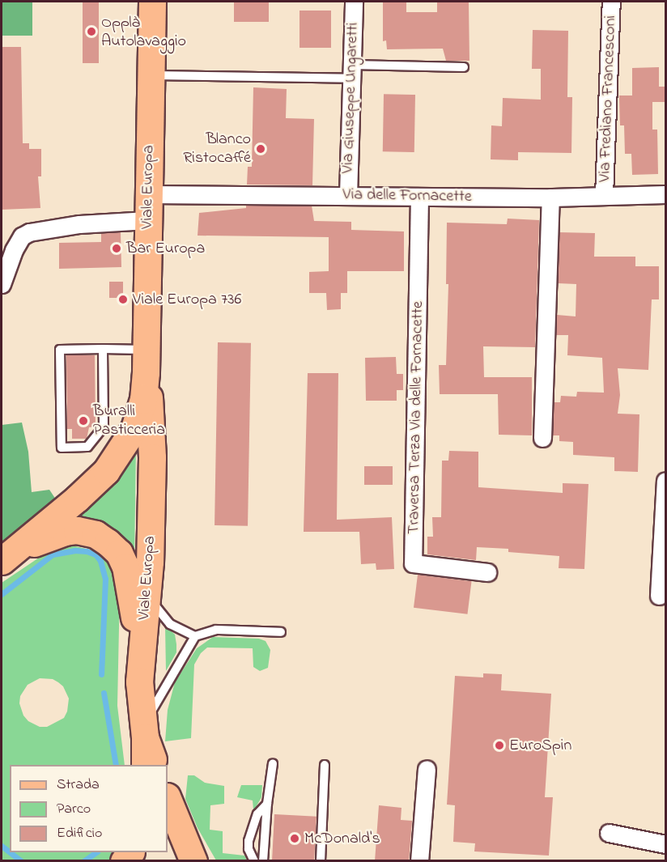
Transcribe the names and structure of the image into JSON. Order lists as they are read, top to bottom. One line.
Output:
{"streets":{"main road":["Viale Europa"],"street":["Via Giuseppe Ungaretti","Via Frediano Francesconi","Via delle Fornacette","Traversa Terza Via delle Fornacette"]},"crossings":[["Via Giuseppe Ungaretti","Via delle Fornacette"],["Via Frediano Francesconi","Via delle Fornacette"],["Viale Europa","Via delle Fornacette"],["Via delle Fornacette","Traversa Terza Via delle Fornacette"]],"places":["Opplà Autolavaggio","Blanco Ristocaffé","Bar Europa","Viale Europa 736","Buralli Pasticceria","EuroSpin","McDonald's"],"legend":["Strada","Parco","Edificio"]}
